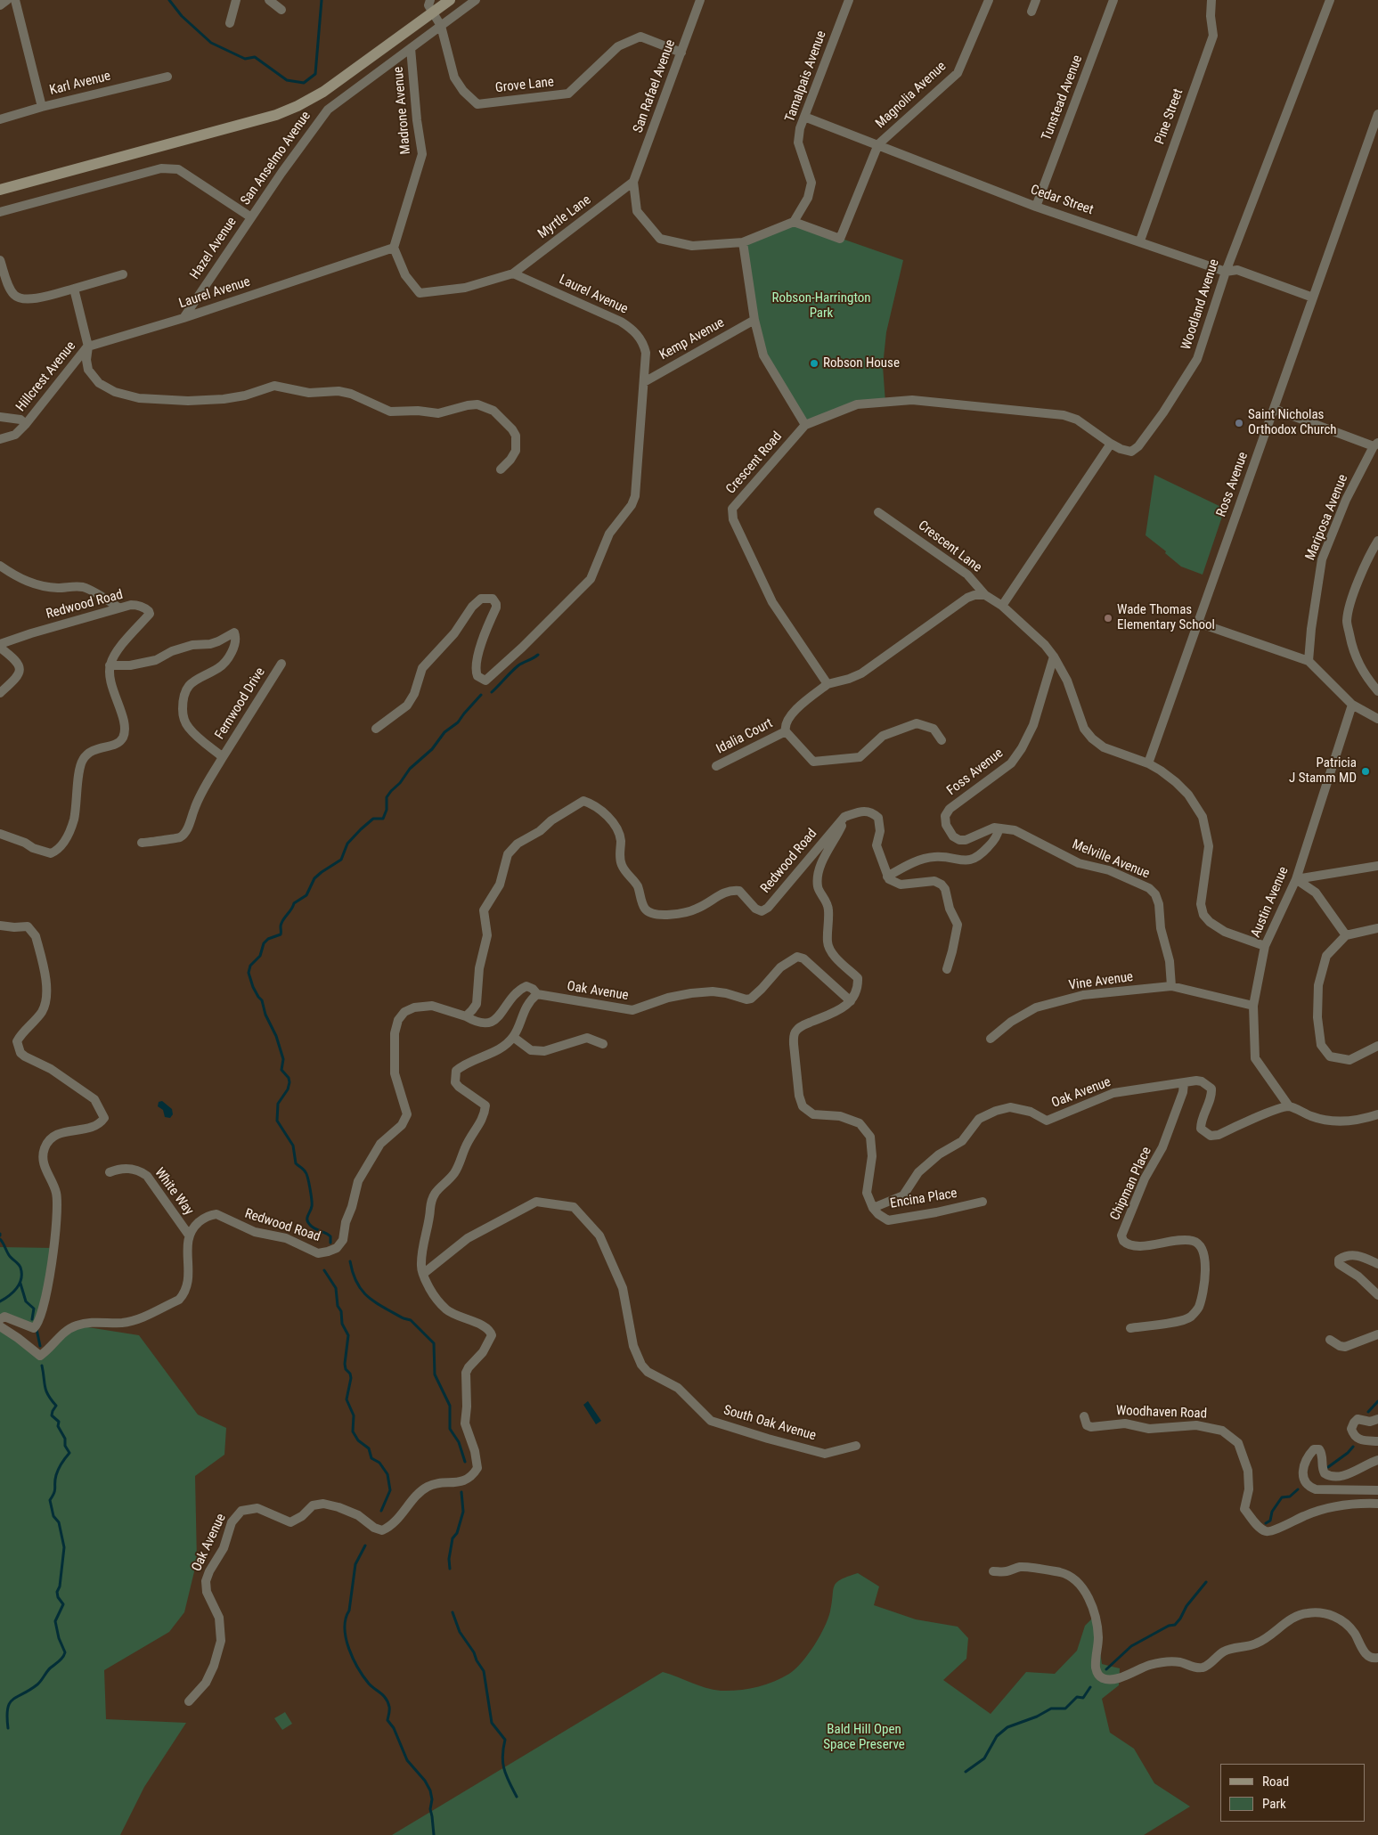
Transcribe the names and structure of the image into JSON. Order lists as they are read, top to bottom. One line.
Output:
{"streets":{"street":["Tamalpais Avenue","Karl Avenue","Grove Lane","San Rafael Avenue","Magnolia Avenue","Tunstead Avenue","Madrone Avenue","Pine Street","San Anselmo Avenue","Cedar Street","Myrtle Lane","Hazel Avenue","Laurel Avenue","Woodland Avenue","Kemp Avenue","Hillcrest Avenue","Crescent Road","Ross Avenue","Mariposa Avenue","Crescent Lane","Redwood Road","Fernwood Drive","Idalia Court","Foss Avenue","Melville Avenue","Austin Avenue","Vine Avenue","Oak Avenue","Chipman Place","White Way","Encina Place","Woodhaven Road","South Oak Avenue"]},"crossings":[["Tamalpais Avenue","Magnolia Avenue"],["Tamalpais Avenue","Cedar Street"],["Grove Lane","San Rafael Avenue"],["Grove Lane","San Anselmo Avenue"],["San Rafael Avenue","Myrtle Lane"],["Magnolia Avenue","Cedar Street"],["Tunstead Avenue","Cedar Street"],["Madrone Avenue","San Anselmo Avenue"],["Madrone Avenue","Laurel Avenue"],["Pine Street","Cedar Street"],["San Anselmo Avenue","Hazel Avenue"],["Cedar Street","Woodland Avenue"],["Cedar Street","Ross Avenue"],["Myrtle Lane","Laurel Avenue"],["Hazel Avenue","Laurel Avenue"],["Laurel Avenue","Kemp Avenue"],["Laurel Avenue","Hillcrest Avenue"],["Woodland Avenue","Crescent Road"],["Ross Avenue","Crescent Lane"],["Crescent Lane","Foss Avenue"],["Crescent Lane","Austin Avenue"],["Redwood Road","Fernwood Drive"],["Redwood Road","White Way"],["Foss Avenue","Melville Avenue"],["Melville Avenue","Vine Avenue"],["Austin Avenue","Oak Avenue"],["Oak Avenue","Chipman Place"],["Oak Avenue","Encina Place"],["Oak Avenue","South Oak Avenue"]],"parks":["Robson-Harrington Park","Bald Hill Open Space Preserve"],"places":["Robson House","Saint Nicholas Orthodox Church","Wade Thomas Elementary School","Patricia J Stamm MD"],"legend":["Road","Park"]}
